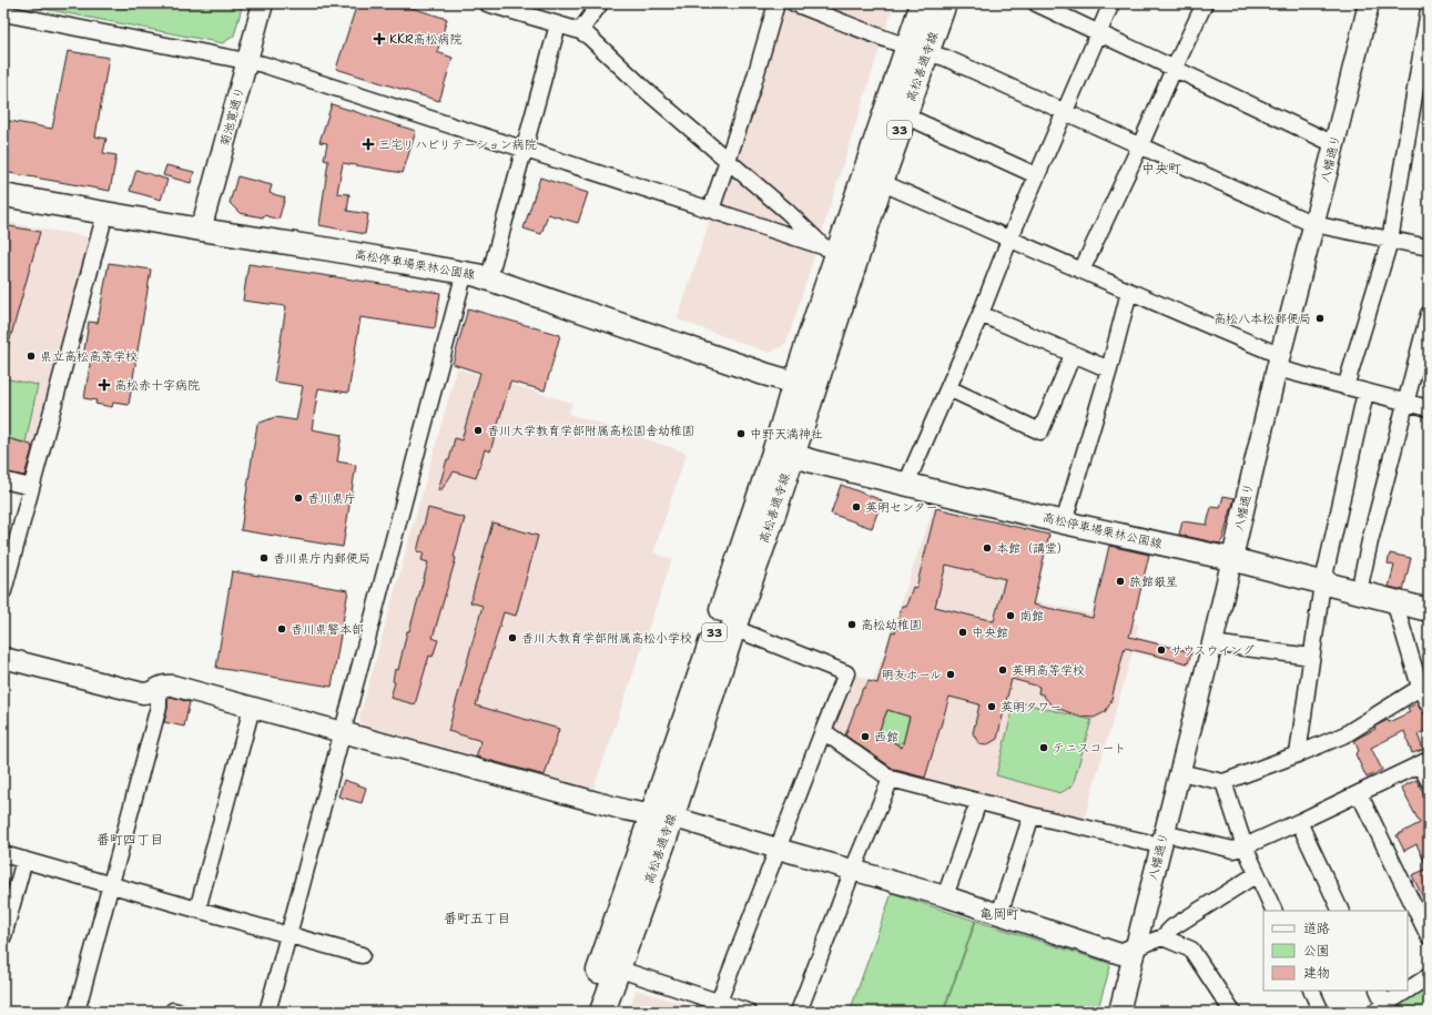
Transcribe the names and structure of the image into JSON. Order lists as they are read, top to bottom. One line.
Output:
{"streets":{"main road":["高松善通寺線","33","高松停車場栗林公園線"],"street":["菊池寛通り","八幡通り"]},"crossings":[["高松善通寺線","高松停車場栗林公園線"],["菊池寛通り","高松停車場栗林公園線"],["八幡通り","高松停車場栗林公園線"]],"districts":["中央町","番町四丁目","亀岡町","番町五丁目"],"places":{"health":["KKR高松病院","三宅リハビリテーション病院","高松赤十字病院"],"other":["高松八本松郵便局","県立高松高等学校","香川大学教育学部附属高松園舎幼稚園","中野天満神社","香川県庁","英明センター","本館（講堂）","香川県庁内郵便局","旅館銀星","南館","高松幼稚園","香川県警本部","中央館","香川大教育学部附属高松小学校","サウスウイング","英明高等学校","明友ホール","英明タワー","西館","テニスコート"]},"legend":["道路","公園","建物"]}
